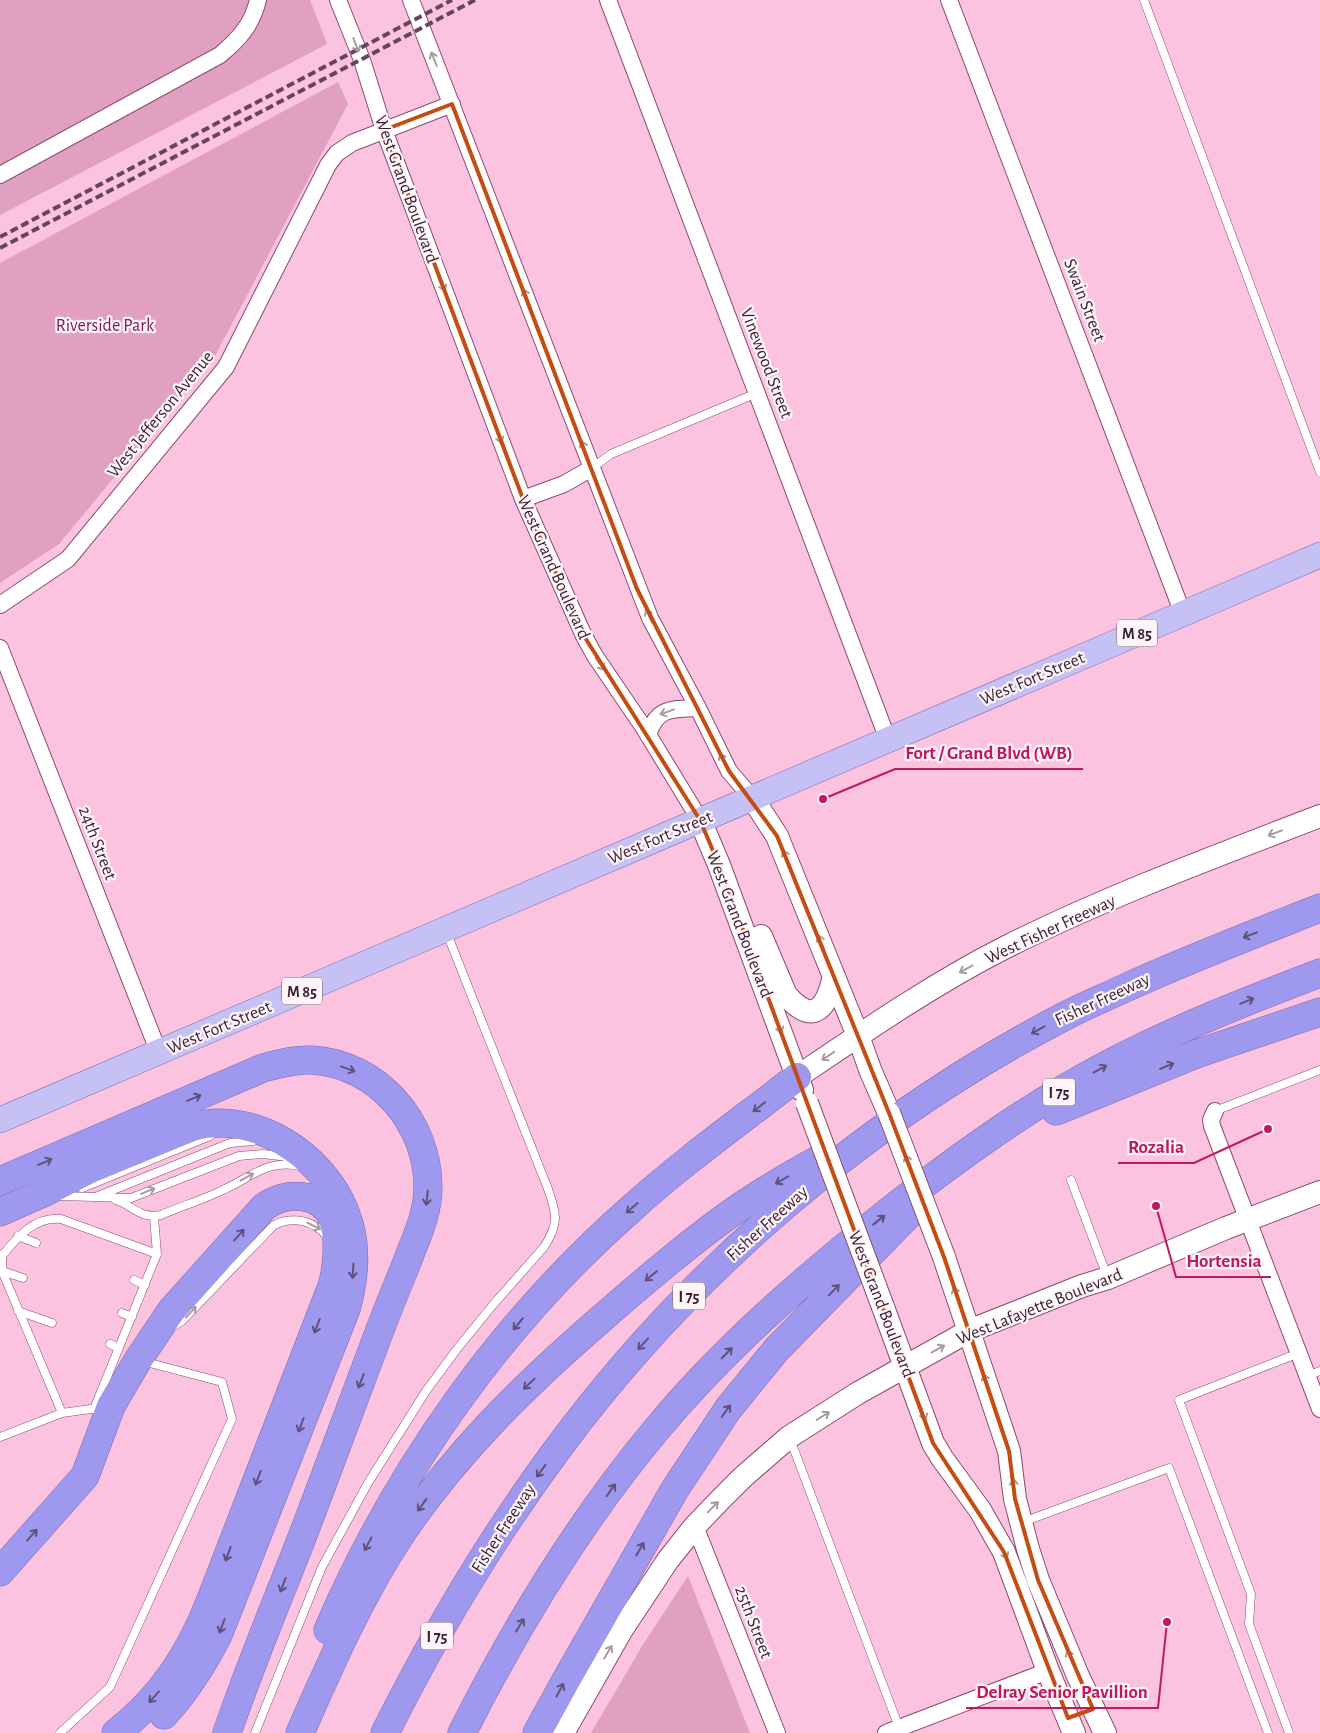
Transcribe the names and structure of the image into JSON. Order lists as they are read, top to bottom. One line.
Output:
{"streets":{"highway":["Fisher Freeway","I 75"],"main road":["M 85","West Fort Street"],"street":["West Grand Boulevard","Swain Street","Vinewood Street","West Jefferson Avenue","24th Street","West Fisher Freeway","West Lafayette Boulevard","25th Street"]},"crossings":[["West Grand Boulevard","West Jefferson Avenue"],["West Grand Boulevard","West Fort Street"],["West Grand Boulevard","West Fisher Freeway"],["West Grand Boulevard","West Lafayette Boulevard"],["Swain Street","West Fort Street"],["Vinewood Street","West Fort Street"],["West Fort Street","24th Street"],["West Lafayette Boulevard","25th Street"]],"one_way":["West Fisher Freeway","West Lafayette Boulevard"],"parks":["Riverside Park"],"places":["Fort / Grand Blvd (WB)","Rozalia","Hortensia","Delray Senior Pavillion"]}
